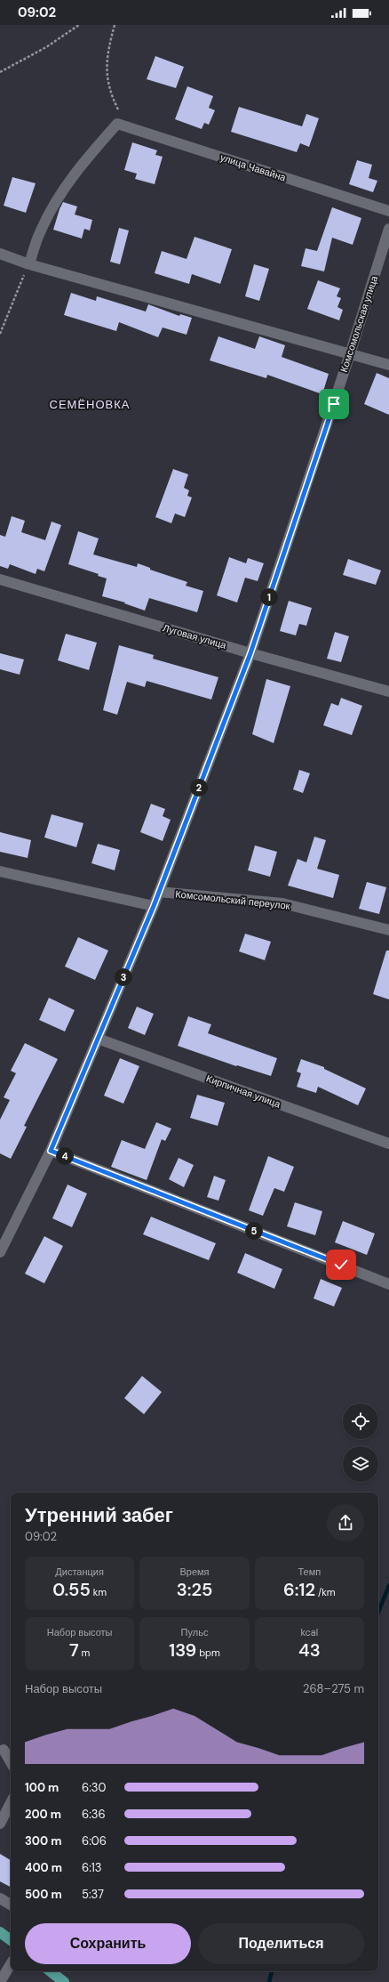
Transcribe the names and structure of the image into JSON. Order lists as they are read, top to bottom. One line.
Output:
{"streets":{"street":["улица Чавайна","Комсомольская улица","Луговая улица","Комсомольский переулок","Кирпичная улица"]},"crossings":[["Комсомольская улица","Луговая улица"],["Комсомольская улица","Комсомольский переулок"],["Комсомольская улица","Кирпичная улица"]],"districts":["СЕМЁНОВКА"],"page":{"status":"09:02","pins":["1","2","3","4","5"],"heading":["Утренний забег","09:02"],"stats":[["Дистанция","0.55 km"],["Время","3:25"],["Темп","6:12 /km"],["Набор высоты","7 m"],["Пульс","139 bpm"],["kcal","43"]],"chart":["Набор высоты","268–275 m"],"list":[{"name":"100 m","note":"6:30"},{"name":"200 m","note":"6:36"},{"name":"300 m","note":"6:06"},{"name":"400 m","note":"6:13"},{"name":"500 m","note":"5:37"}],"buttons":["Сохранить","Поделиться"]}}
